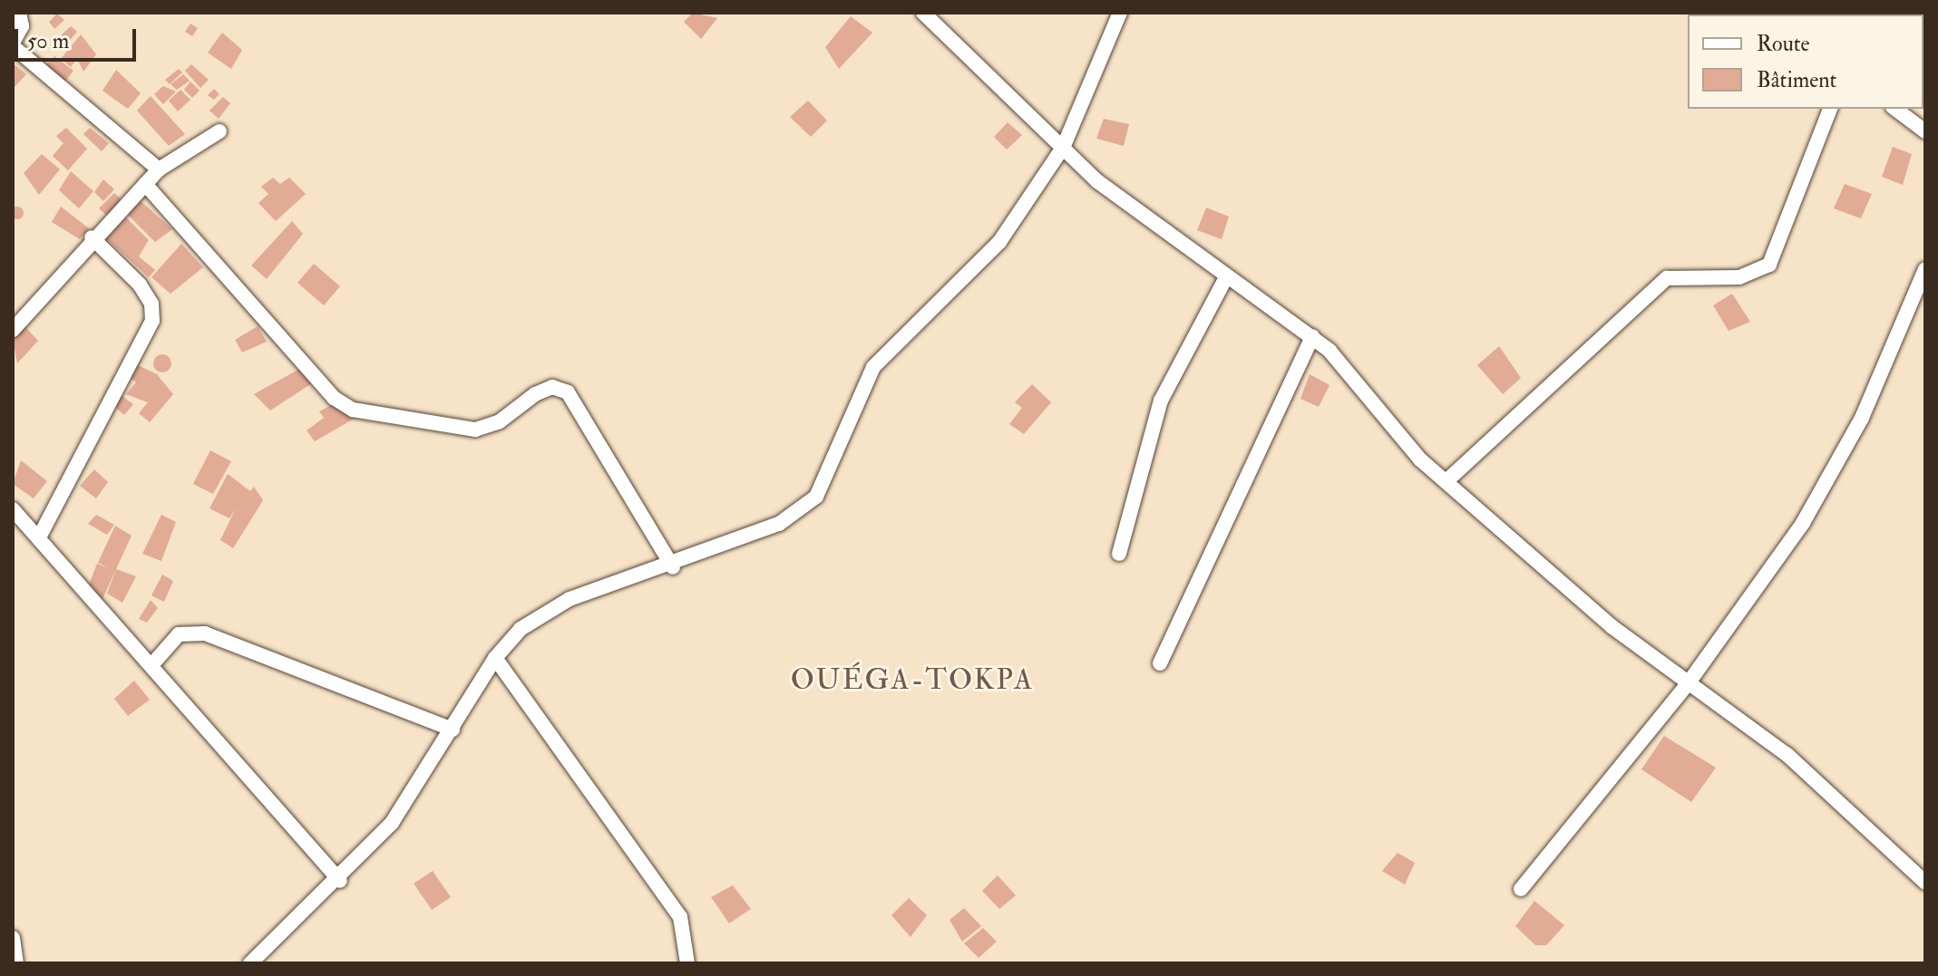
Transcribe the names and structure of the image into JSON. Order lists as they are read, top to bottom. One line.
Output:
{"districts":["OUÉGA-TOKPA"],"legend":["Route","Bâtiment"],"scale_bar":"50 m"}
